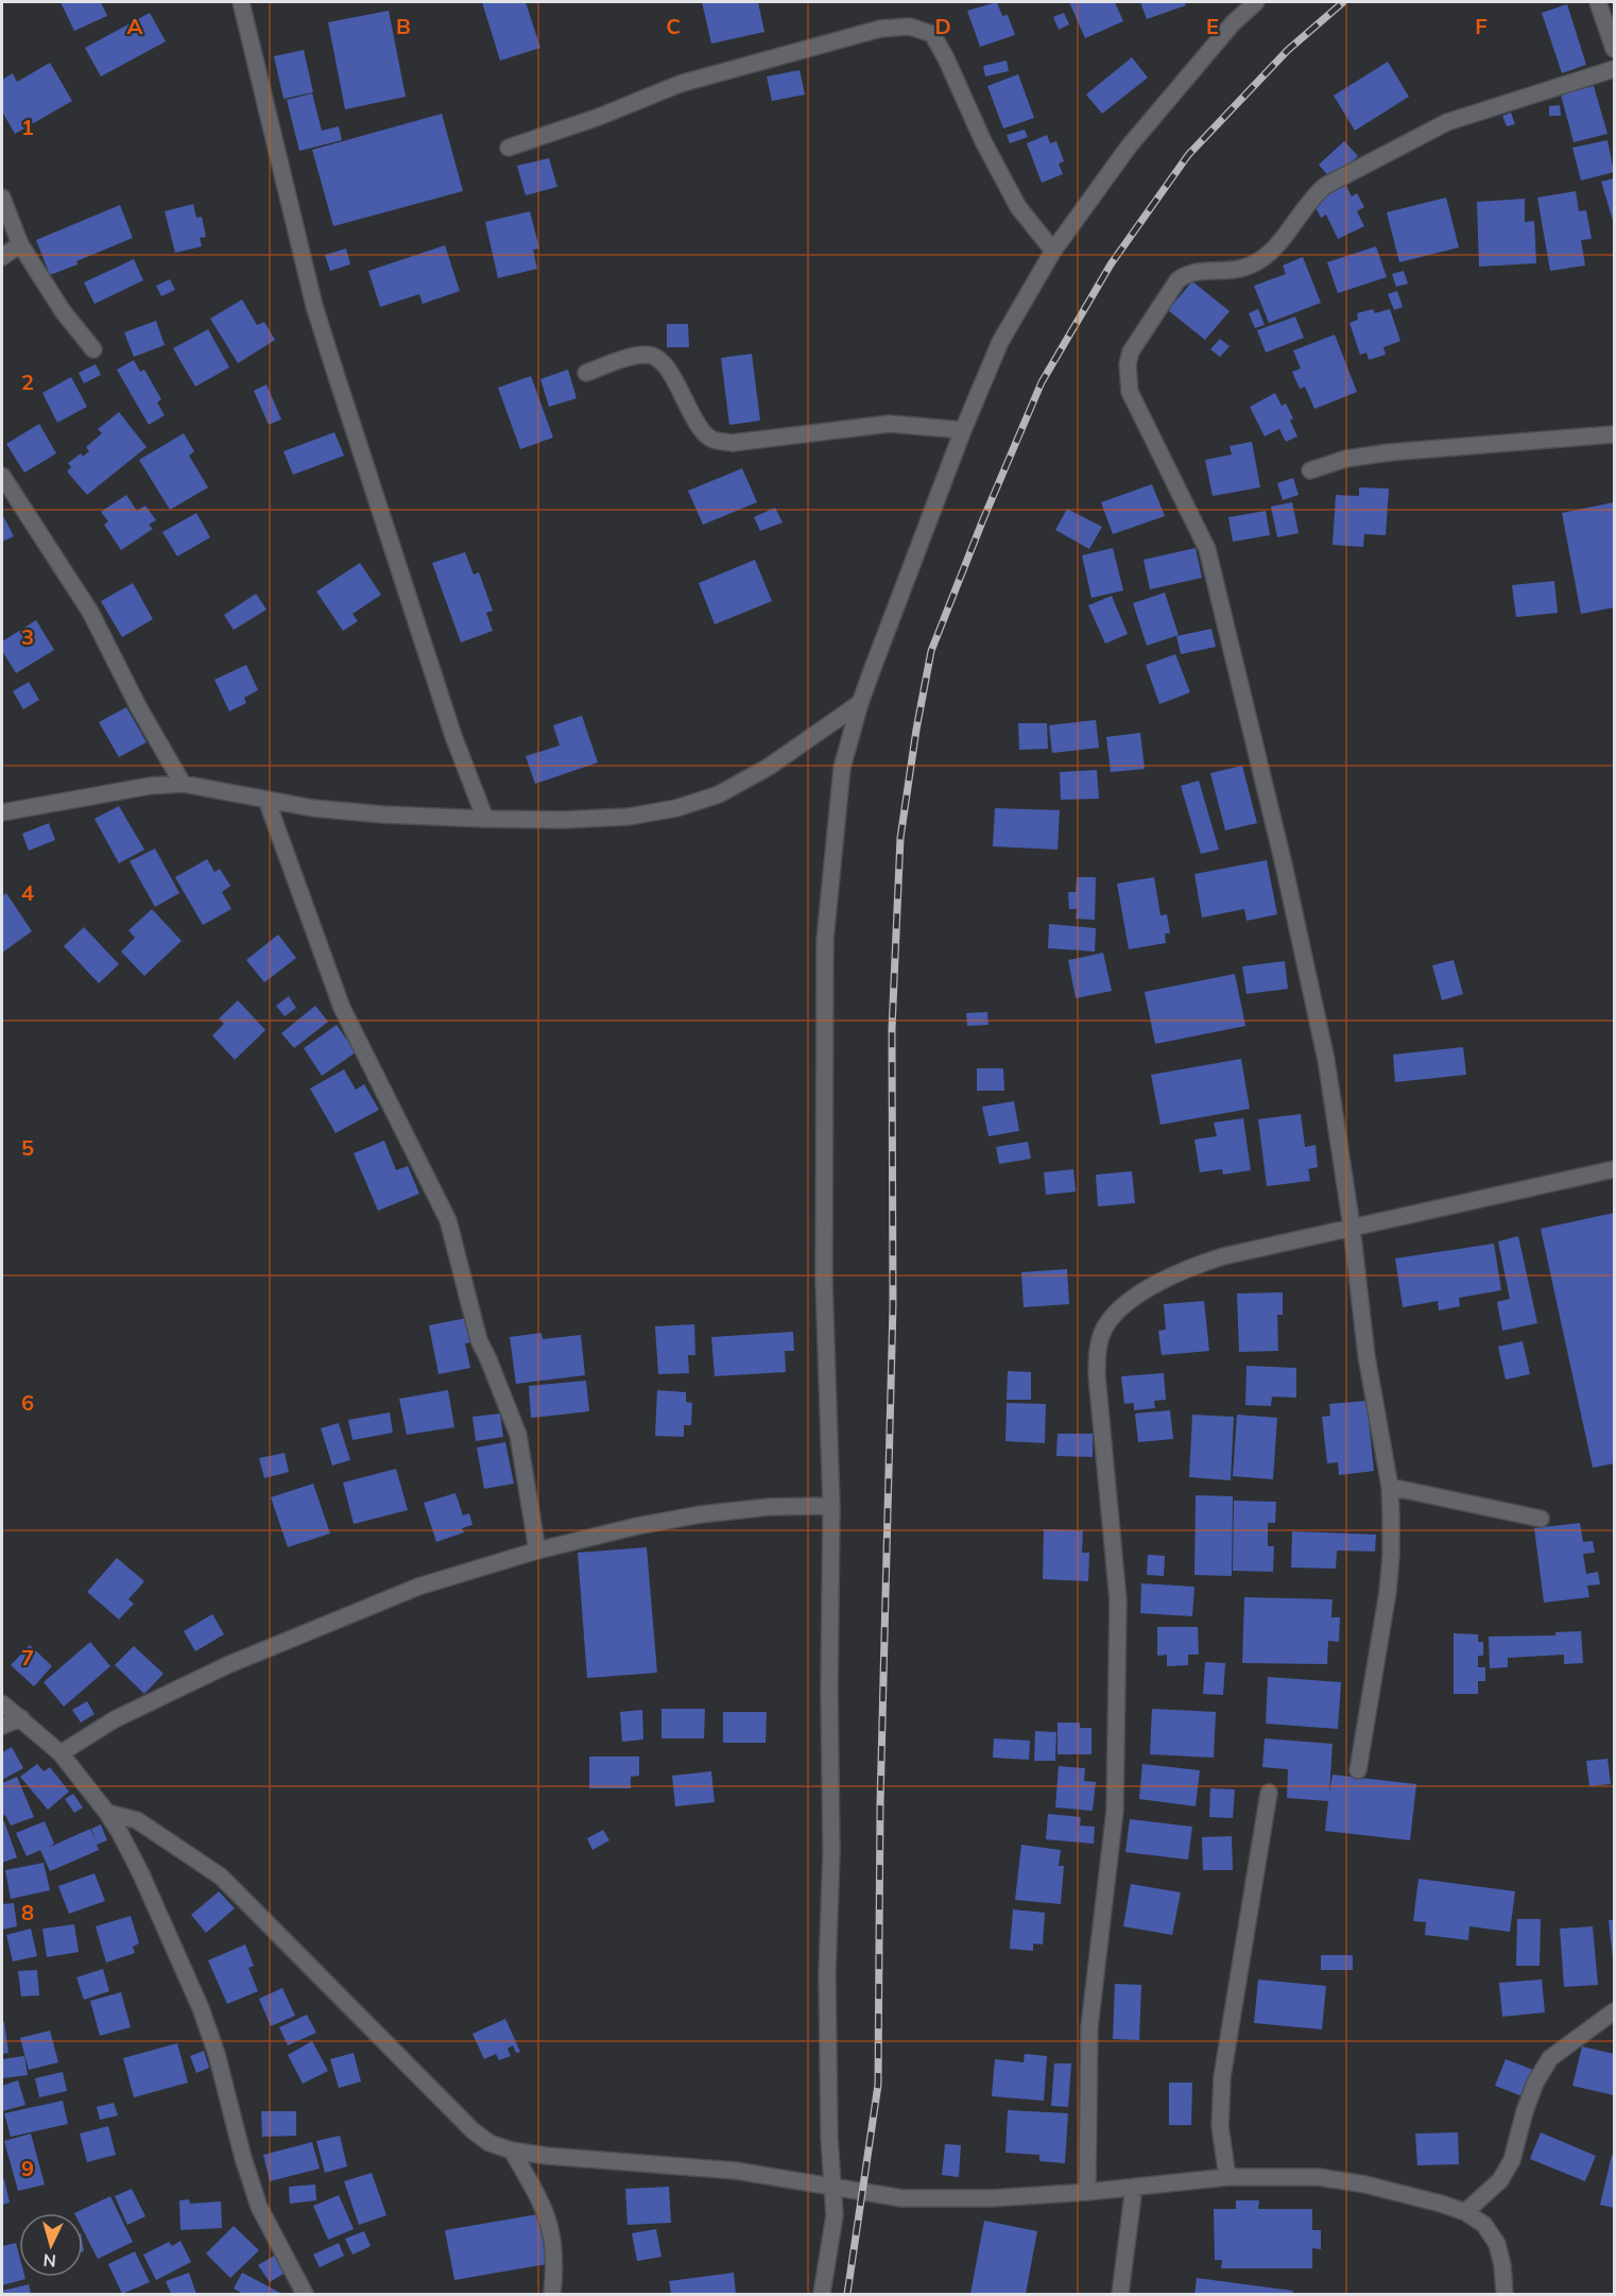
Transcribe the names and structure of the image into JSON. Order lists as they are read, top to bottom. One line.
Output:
{"north":"bottom","grid":{"columns":["A","B","C","D","E","F"],"rows":["1","2","3","4","5","6","7","8","9"]}}
